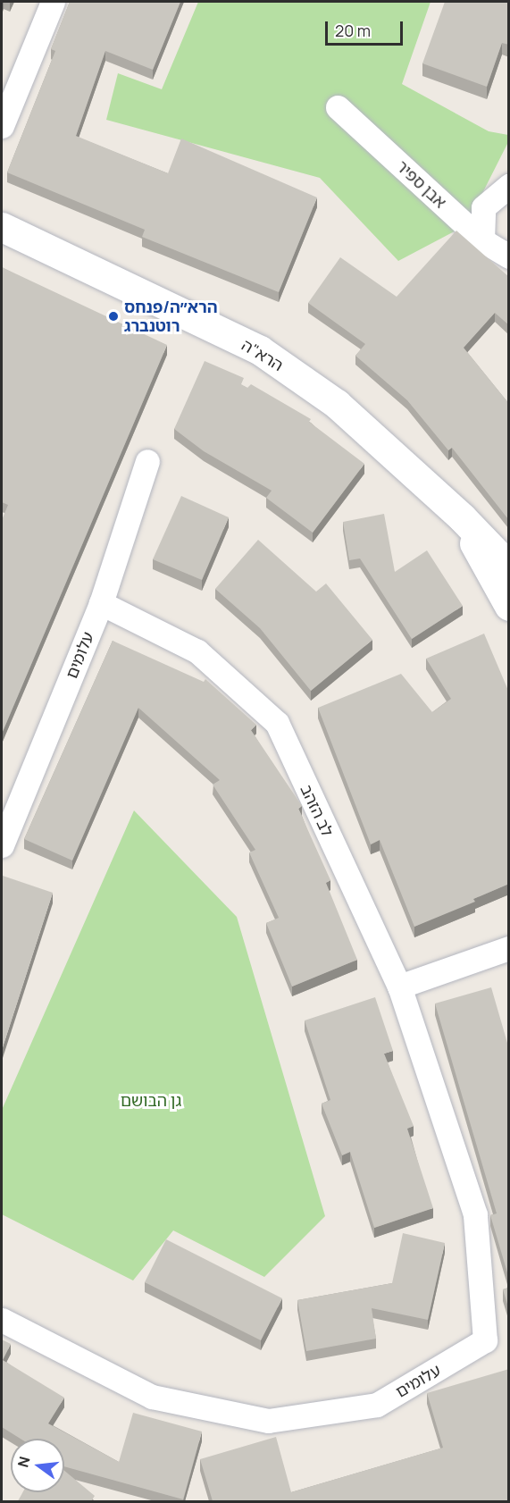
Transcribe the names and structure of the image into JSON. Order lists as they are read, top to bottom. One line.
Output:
{"streets":{"street":["אבן ספיר","הרא\"ה","עלומים","לב הזהב"]},"crossings":[["עלומים","לב הזהב"]],"parks":["גן הבושם"],"places":["הרא״ה/פנחס רוטנברג"],"scale_bar":"20 m","north":"left"}
